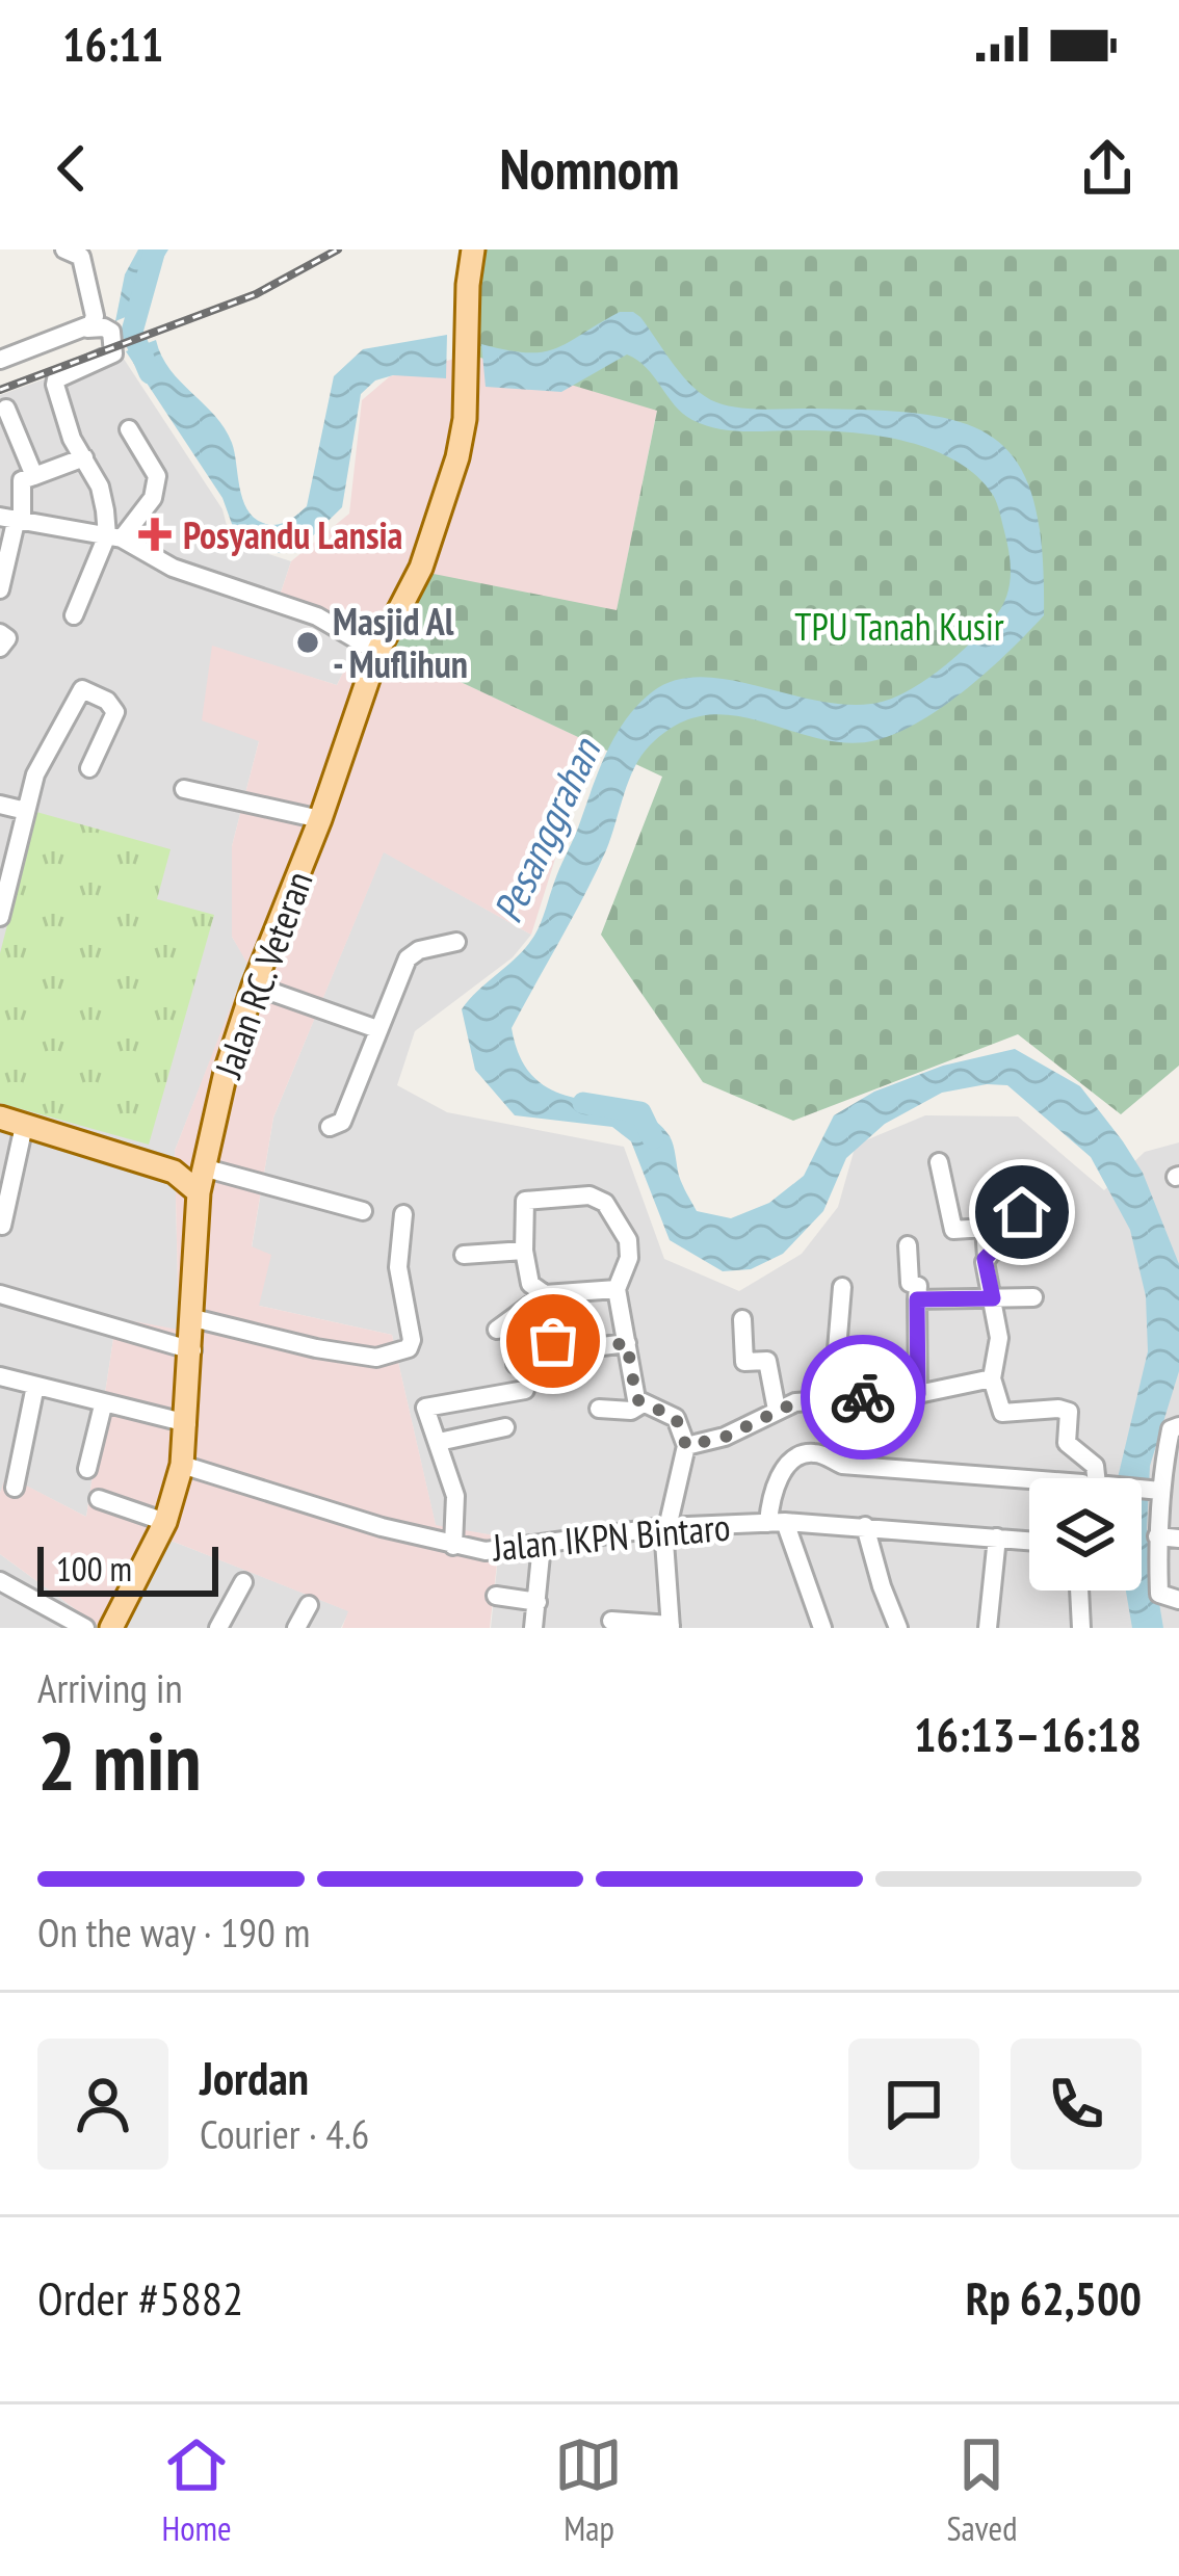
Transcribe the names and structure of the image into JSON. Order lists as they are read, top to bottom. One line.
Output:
{"streets":{"main road":["Jalan RC. Veteran"],"street":["Jalan IKPN Bintaro"]},"crossings":[["Jalan RC. Veteran","Jalan IKPN Bintaro"]],"water":["Pesanggrahan"],"parks":["TPU Tanah Kusir"],"places":{"health":["Posyandu Lansia"],"other":["Masjid Al - Muflihun"]},"scale_bar":"100 m","page":{"status":"16:11","header":"Nomnom","scale":"100 m","heading":["2 min","Arriving in","16:13–16:18"],"panel":["Jordan","Courier · 4.6","Order #5882","Rp 62,500"],"bar":"On the way · 190 m","tabs":["Home","Map","Saved"]}}
